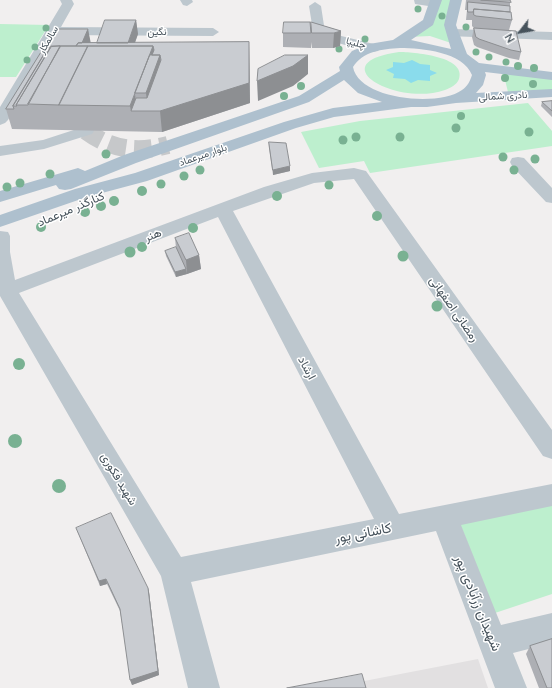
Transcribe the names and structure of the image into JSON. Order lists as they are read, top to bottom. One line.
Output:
{"streets":{"main road":["نادری شمالی","بلوار میرعماد","کنارگذر میرعماد"],"street":["نگین","سالمکار","چلیپا","هنر","رمضانی اصفهانی","ارشاد","شهید فکوری","کاشانی پور","شهیدان زرآبادی پور"]},"crossings":[["نگین","سالمکار"],["بلوار میرعماد","کنارگذر میرعماد"],["هنر","رمضانی اصفهانی"],["هنر","ارشاد"],["هنر","شهید فکوری"],["ارشاد","کاشانی پور"],["شهید فکوری","کاشانی پور"],["کاشانی پور","شهیدان زرآبادی پور"]],"north":"bottom left"}
